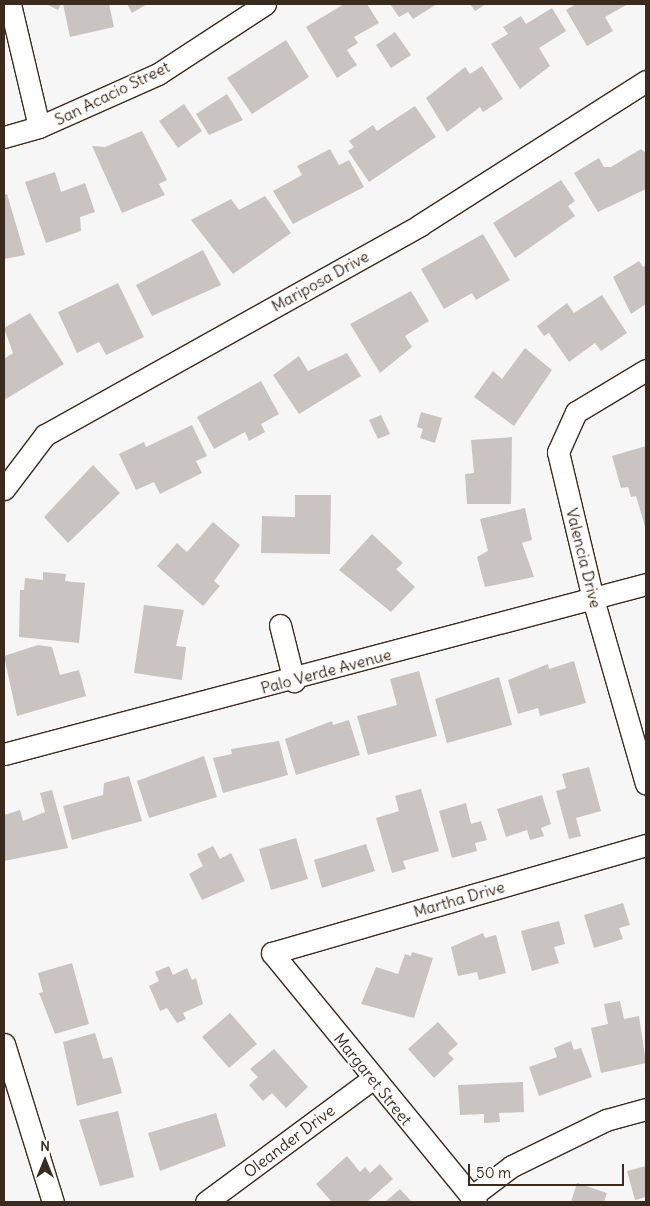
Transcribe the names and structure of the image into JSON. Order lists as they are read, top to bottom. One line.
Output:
{"streets":{"street":["San Acacio Street","Mariposa Drive","Valencia Drive","Palo Verde Avenue","Martha Drive","Margaret Street","Oleander Drive"]},"crossings":[["Valencia Drive","Palo Verde Avenue"],["Martha Drive","Margaret Street"],["Margaret Street","Oleander Drive"]],"scale_bar":"50 m","north":"top"}
